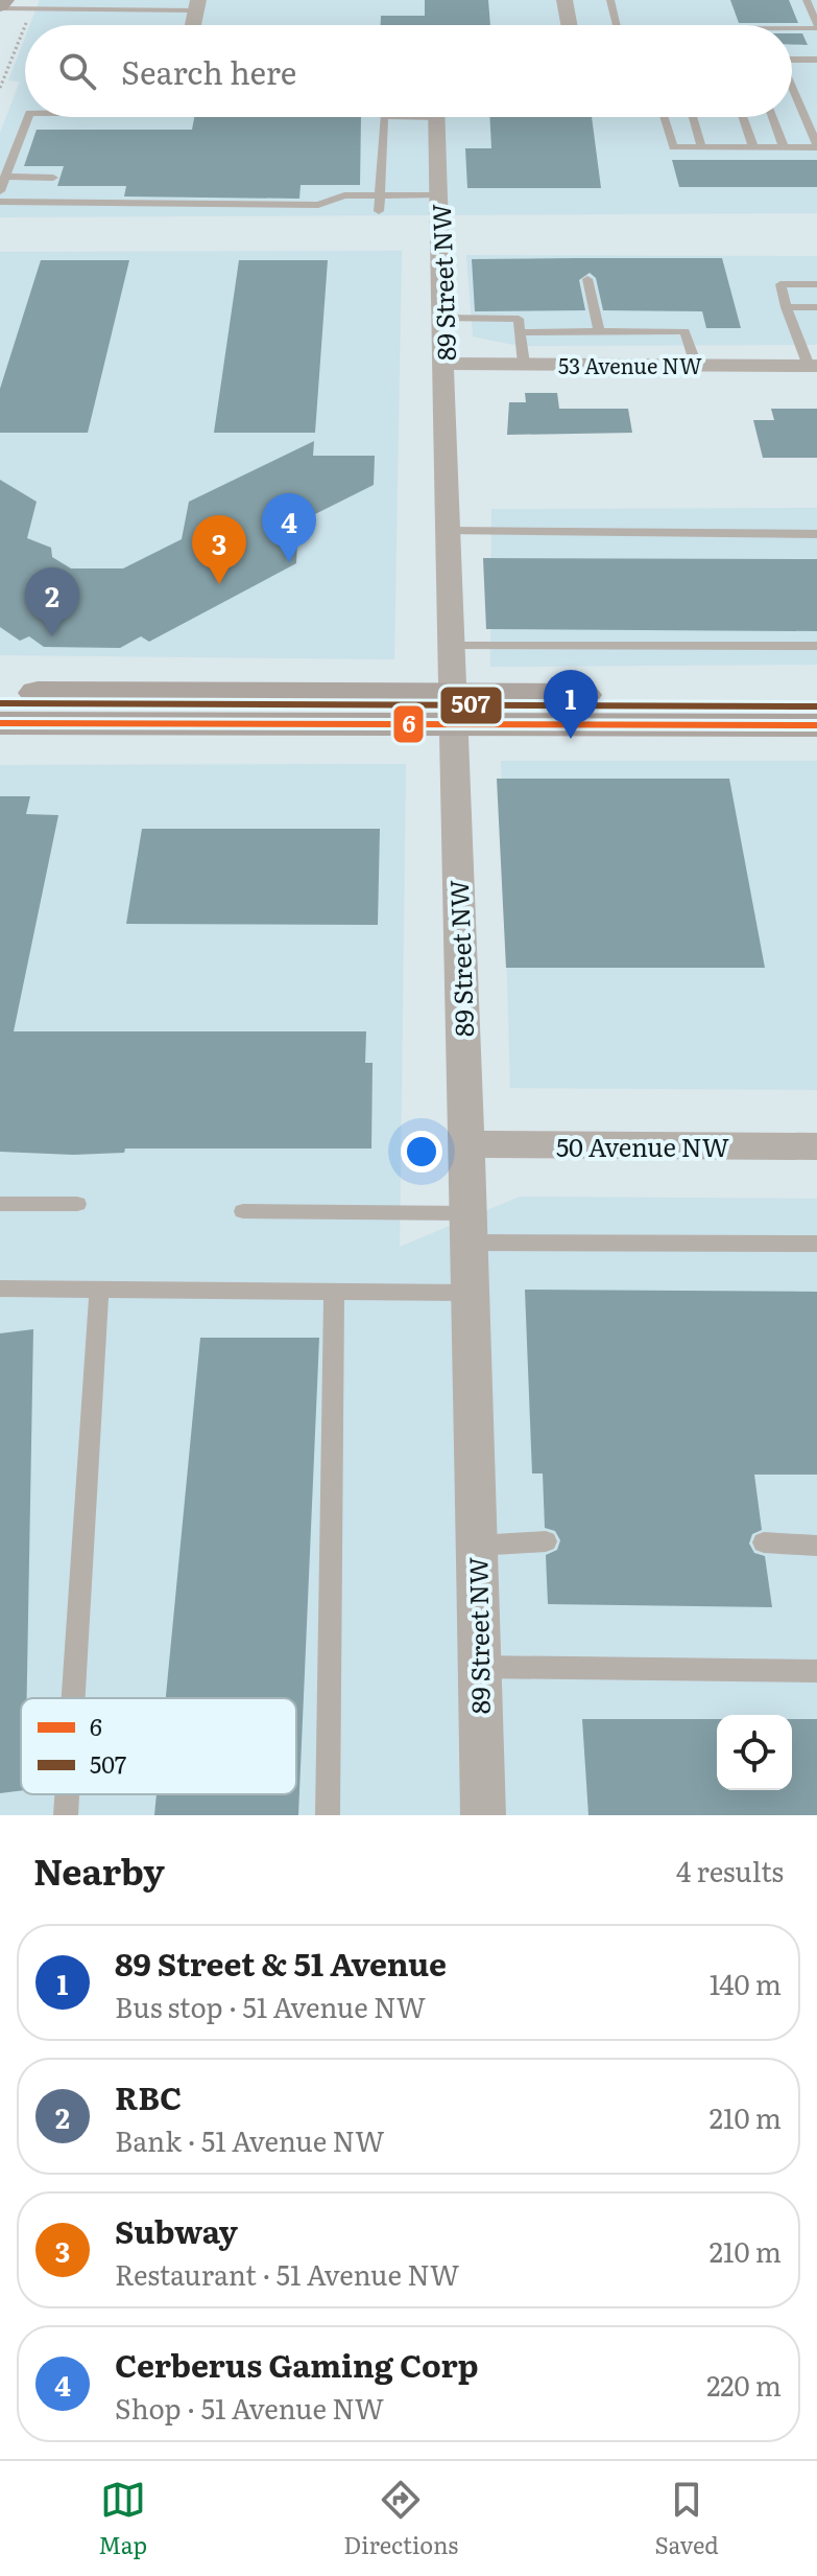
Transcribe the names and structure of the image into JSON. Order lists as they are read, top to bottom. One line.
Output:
{"streets":{"street":["89 Street NW","53 Avenue NW","50 Avenue NW"]},"crossings":[["89 Street NW","53 Avenue NW"],["89 Street NW","50 Avenue NW"]],"lines":["transit line 507","transit line 6"],"legend":["6","507"],"page":{"search":"Search here","pins":["4","3","2","1"],"heading":["Nearby","4 results"],"list":[{"mark":"1","name":"89 Street & 51 Avenue","note":"Bus stop · 51 Avenue NW","value":"140 m"},{"mark":"2","name":"RBC","note":"Bank · 51 Avenue NW","value":"210 m"},{"mark":"3","name":"Subway","note":"Restaurant · 51 Avenue NW","value":"210 m"},{"mark":"4","name":"Cerberus Gaming Corp","note":"Shop · 51 Avenue NW","value":"220 m"}],"nav":["Map","Directions","Saved"]}}
